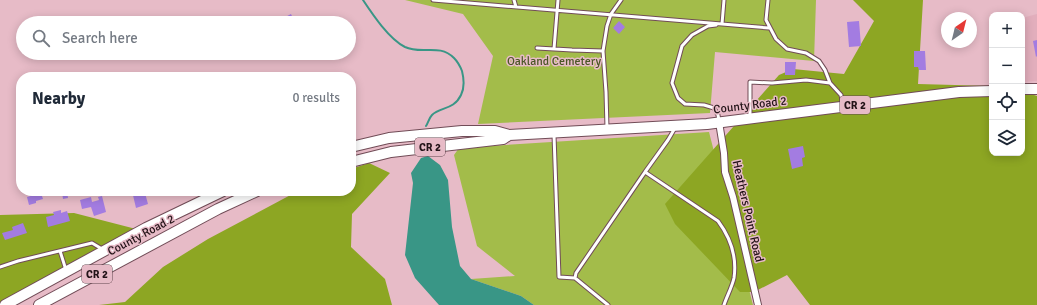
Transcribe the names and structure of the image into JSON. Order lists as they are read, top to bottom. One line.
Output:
{"streets":{"main road":["County Road 2","CR 2"],"street":["Heathers Point Road"]},"crossings":[["County Road 2","Heathers Point Road"]],"parks":["Oakland Cemetery"],"north":"top right","page":{"map_buttons":["+","−"],"search":"Search here","heading":["Nearby","0 results"]}}
